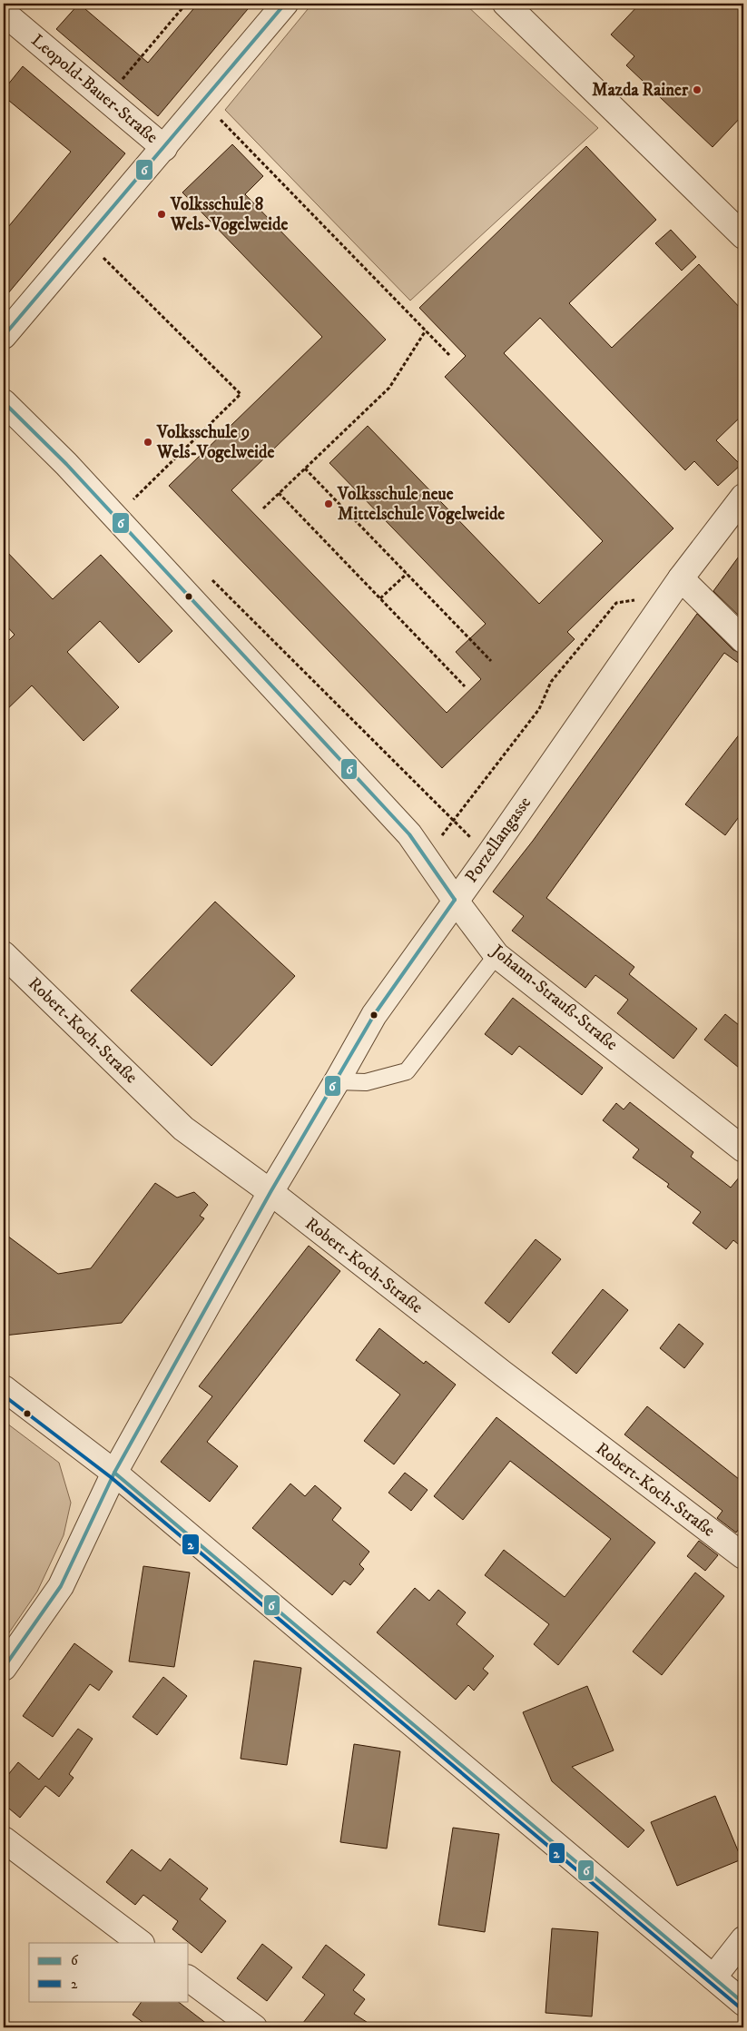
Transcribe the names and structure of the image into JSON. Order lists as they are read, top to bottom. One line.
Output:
{"streets":{"street":["Leopold-Bauer-Straße","Porzellangasse","Johann-Strauß-Straße","Robert-Koch-Straße"]},"crossings":[["Porzellangasse","Johann-Strauß-Straße"],["Porzellangasse","Robert-Koch-Straße"]],"places":["Mazda Rainer","Volksschule 8 Wels-Vogelweide","Volksschule 9 Wels-Vogelweide","Volksschule neue Mittelschule Vogelweide"],"lines":["transit line 6","transit line 2"],"legend":["6","2"]}
